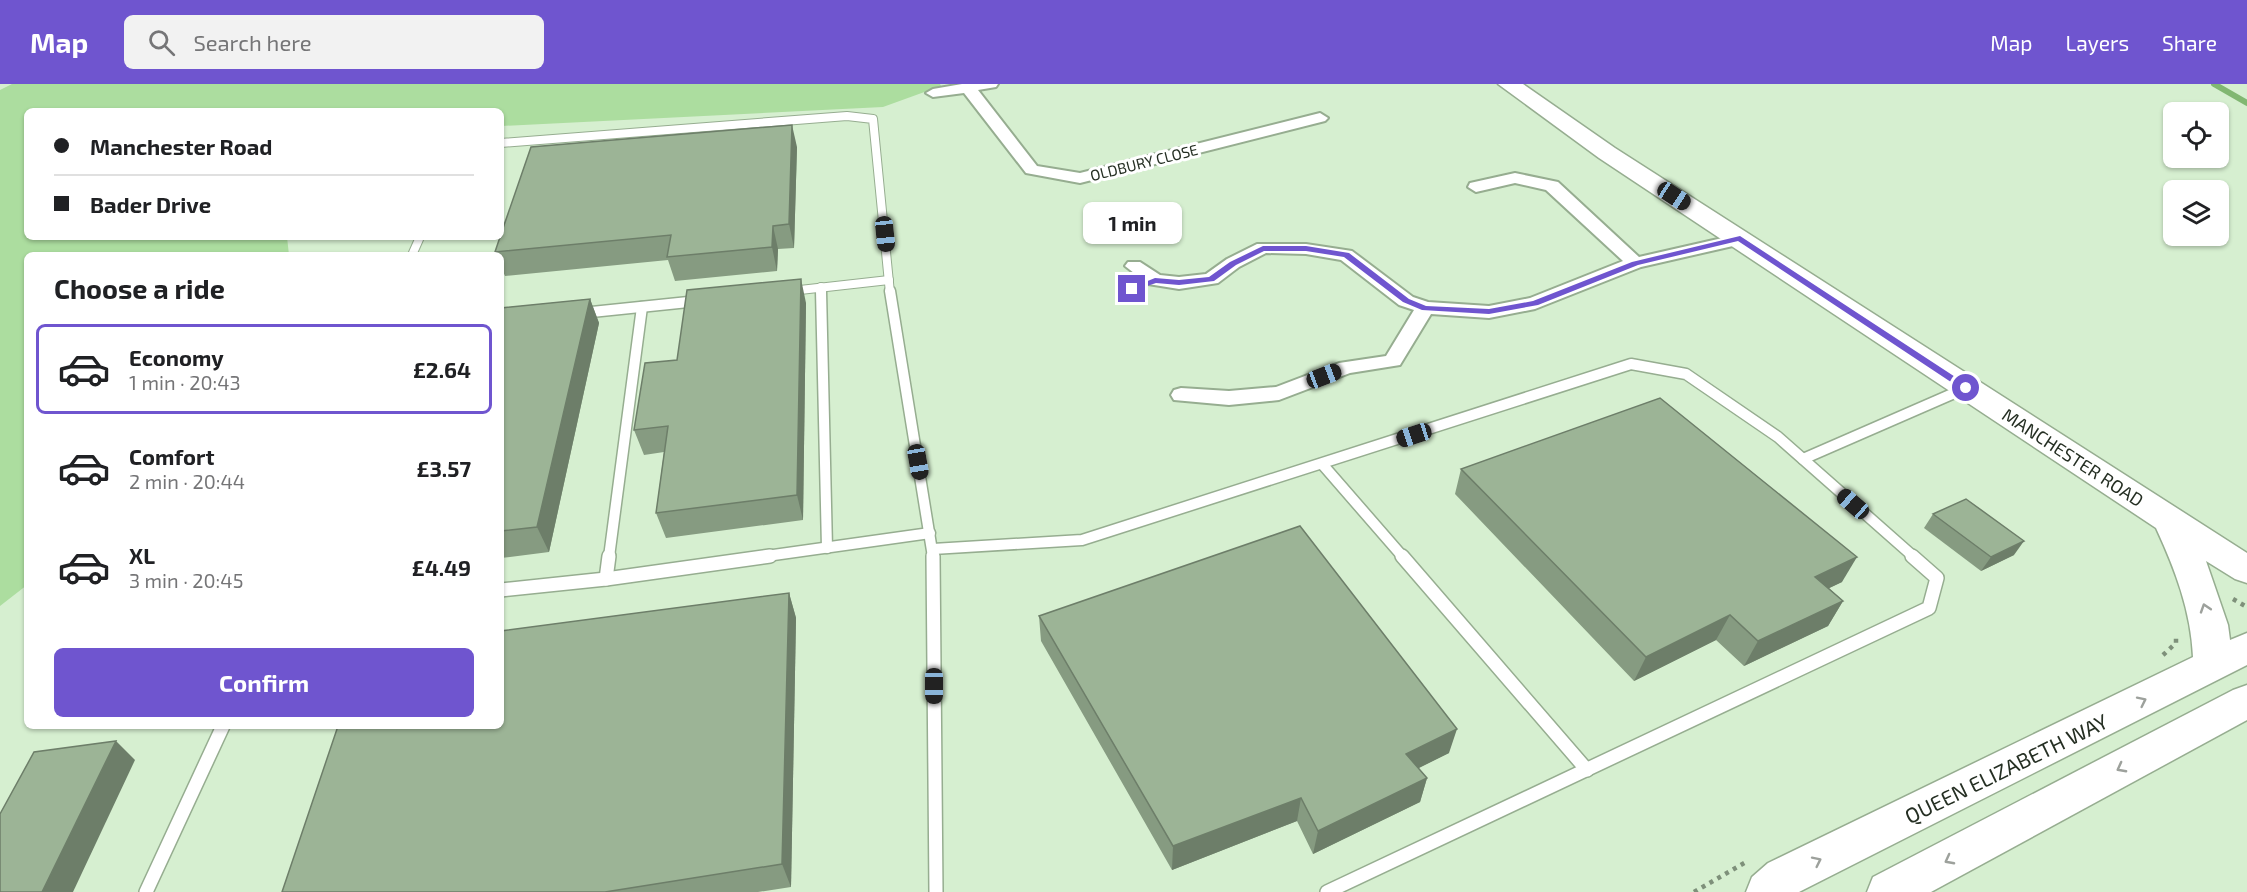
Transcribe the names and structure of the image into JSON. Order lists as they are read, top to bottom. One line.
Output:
{"streets":{"main road":["MANCHESTER ROAD","QUEEN ELIZABETH WAY"],"street":["OLDBURY CLOSE"]},"page":{"header":"Map","search":"Search here","nav":["Map","Layers","Share"],"banner":["Manchester Road","Bader Drive"],"bubble":"1 min","heading":"Choose a ride","list":[{"name":"Economy","note":"1 min · 20:43","value":"£2.64"},{"name":"Comfort","note":"2 min · 20:44","value":"£3.57"},{"name":"XL","note":"3 min · 20:45","value":"£4.49"}],"buttons":"Confirm"}}
